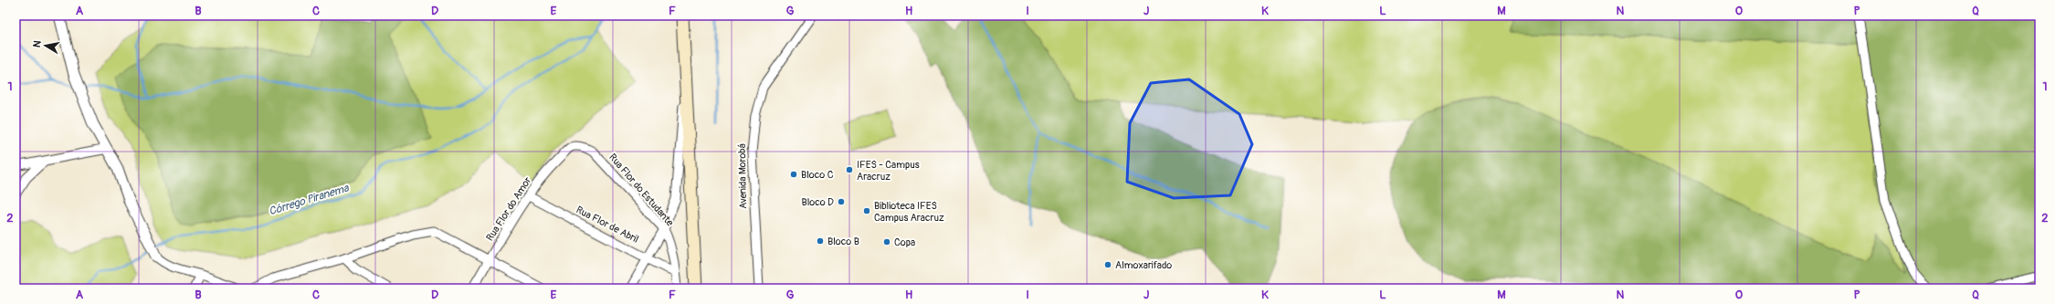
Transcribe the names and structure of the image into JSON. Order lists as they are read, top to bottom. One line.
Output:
{"streets":{"street":["Avenida Morobá","Rua Flor do Estudante","Rua Flor do Amor","Rua Flor de Abril"]},"crossings":[["Rua Flor do Estudante","Rua Flor do Amor"],["Rua Flor do Estudante","Rua Flor de Abril"],["Rua Flor do Amor","Rua Flor de Abril"]],"water":["Córrego Piranema"],"places":["IFES - Campus Aracruz","Bloco C","Bloco D","Biblioteca IFES Campus Aracruz","Bloco B","Copa","Almoxarifado"],"north":"left","grid":{"columns":["A","B","C","D","E","F","G","H","I","J","K","L","M","N","O","P","Q"],"rows":["1","2"]}}
